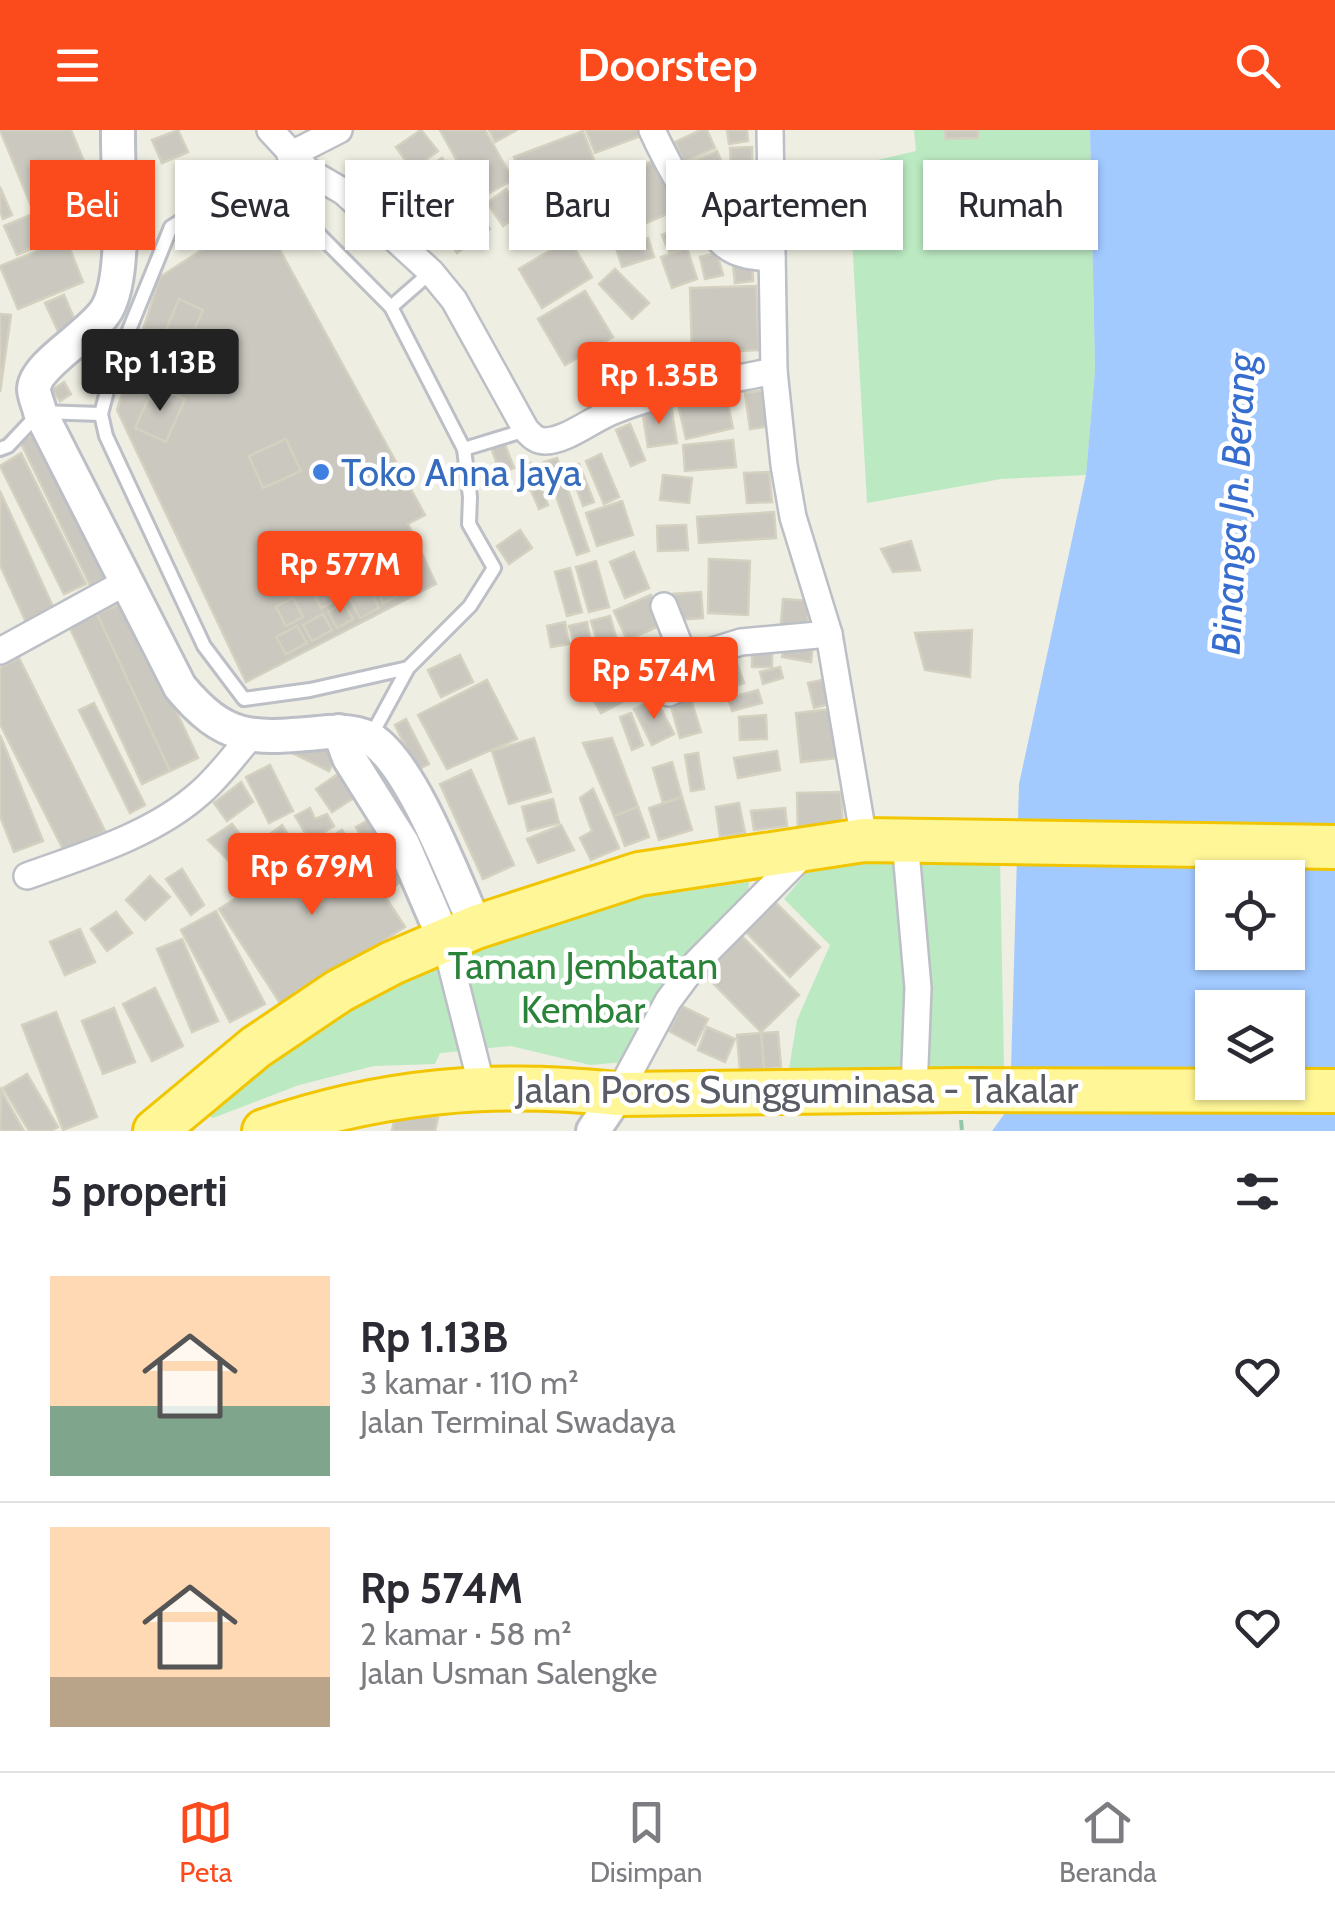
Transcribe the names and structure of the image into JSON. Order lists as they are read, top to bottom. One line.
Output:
{"streets":{"highway":["Jalan Poros Sungguminasa - Takalar"]},"water":["Binanga Jn. Berang"],"parks":["Taman Jembatan Kembar"],"places":["Toko Anna Jaya"],"page":{"header":"Doorstep","chip":["Beli","Sewa","Filter","Baru","Apartemen","Rumah"],"price":["Rp 1.13B","Rp 1.35B","Rp 577M","Rp 574M","Rp 679M"],"heading":"5 properti","list":[{"name":"Rp 1.13B","note":"3 kamar · 110 m² · Jalan Terminal Swadaya"},{"name":"Rp 574M","note":"2 kamar · 58 m² · Jalan Usman Salengke"}],"tabs":["Peta","Disimpan","Beranda"]}}
